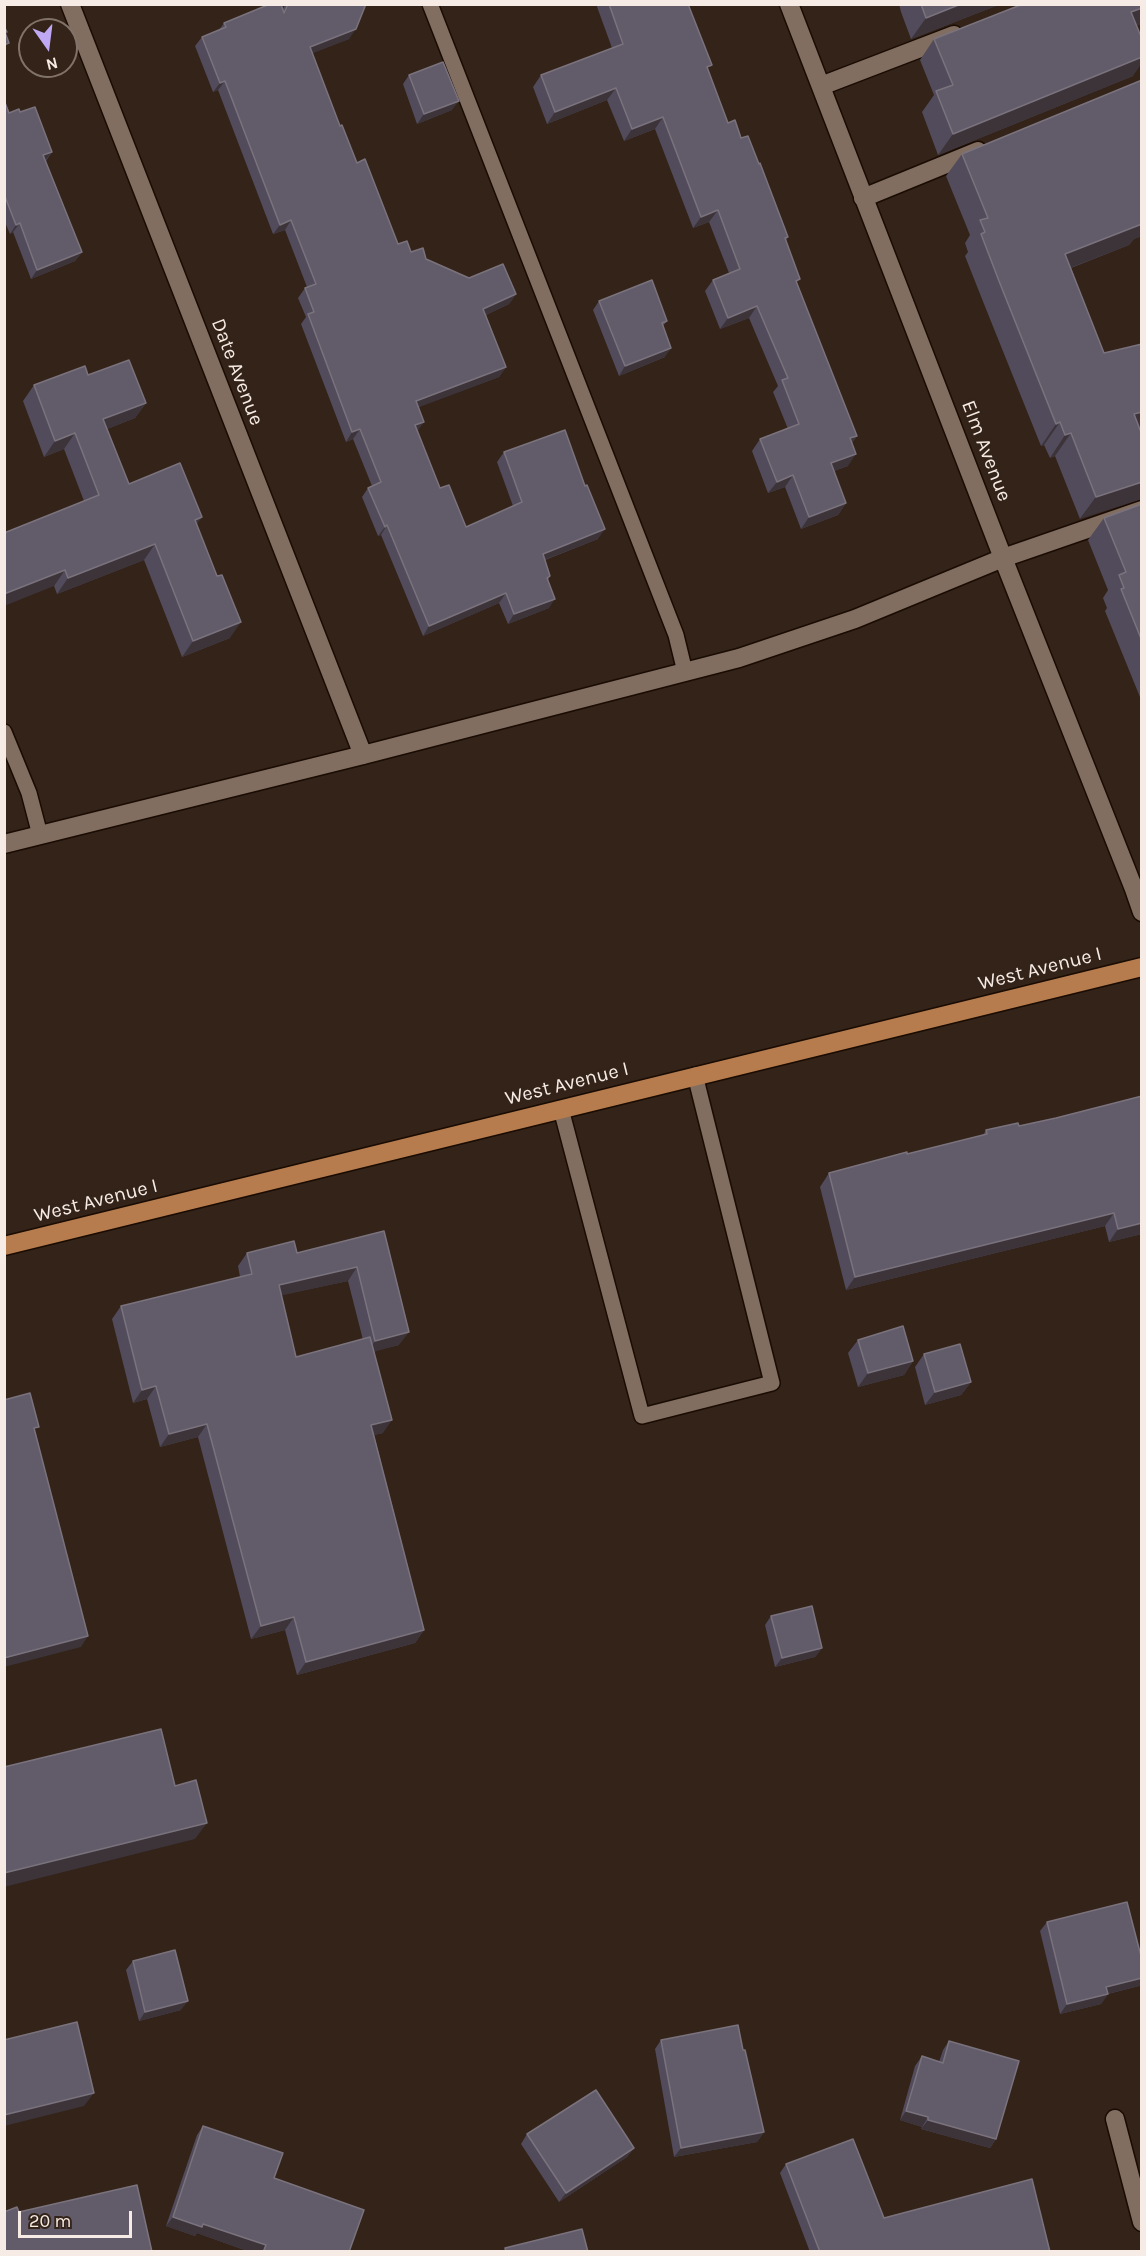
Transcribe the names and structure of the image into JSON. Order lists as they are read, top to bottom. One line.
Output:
{"streets":{"main road":["West Avenue I"],"street":["Date Avenue","Elm Avenue"]},"scale_bar":"20 m","north":"bottom"}
